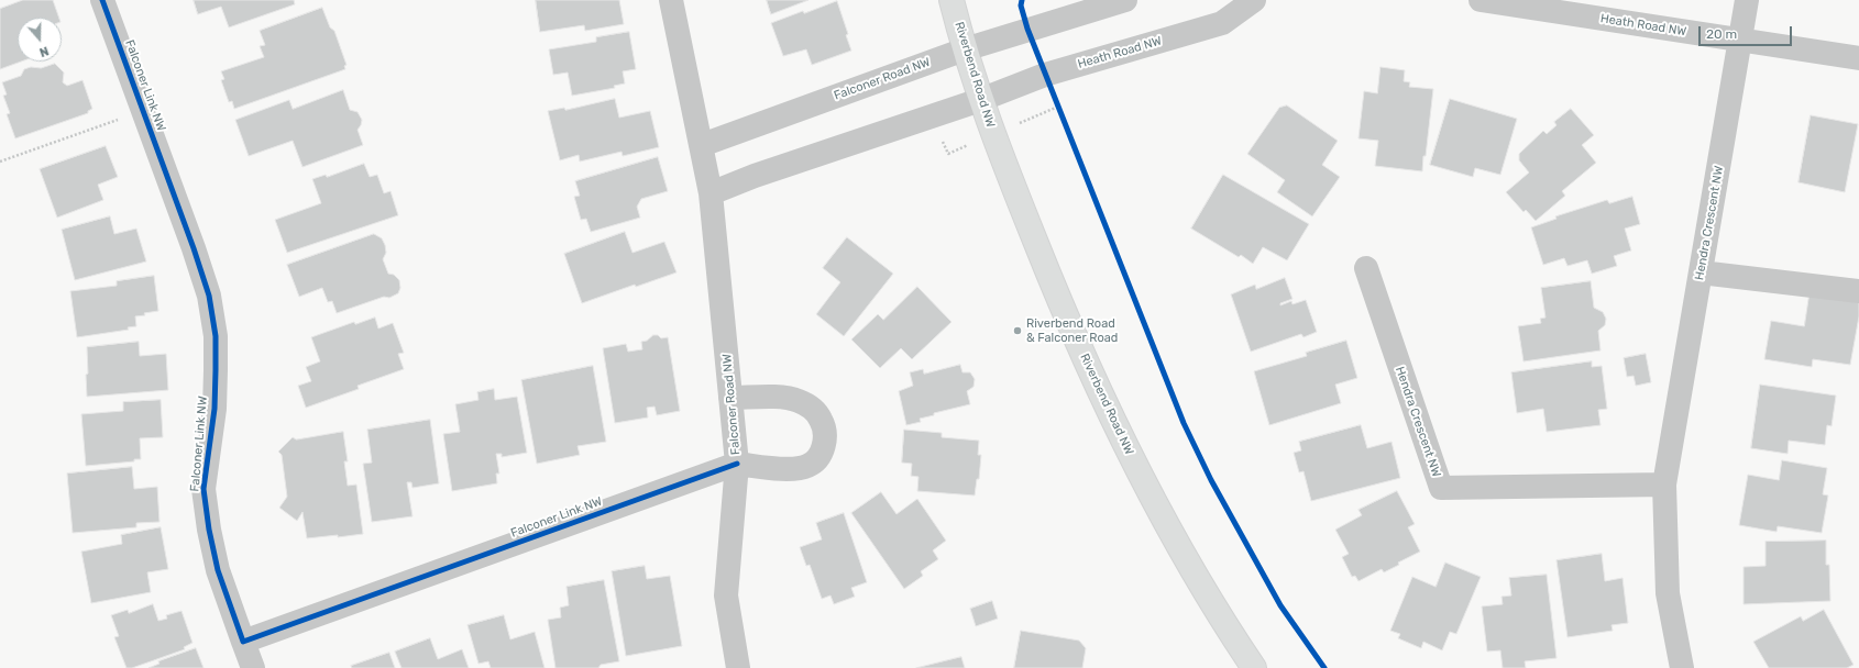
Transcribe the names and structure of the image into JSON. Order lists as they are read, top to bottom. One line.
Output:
{"streets":{"main road":["Riverbend Road NW"],"street":["Heath Road NW","Falconer Road NW","Falconer Link NW","Hendra Crescent NW"]},"crossings":[["Heath Road NW","Riverbend Road NW"],["Heath Road NW","Hendra Crescent NW"],["Riverbend Road NW","Falconer Road NW"],["Falconer Road NW","Falconer Link NW"]],"places":["Riverbend Road & Falconer Road"],"scale_bar":"20 m","north":"bottom"}
